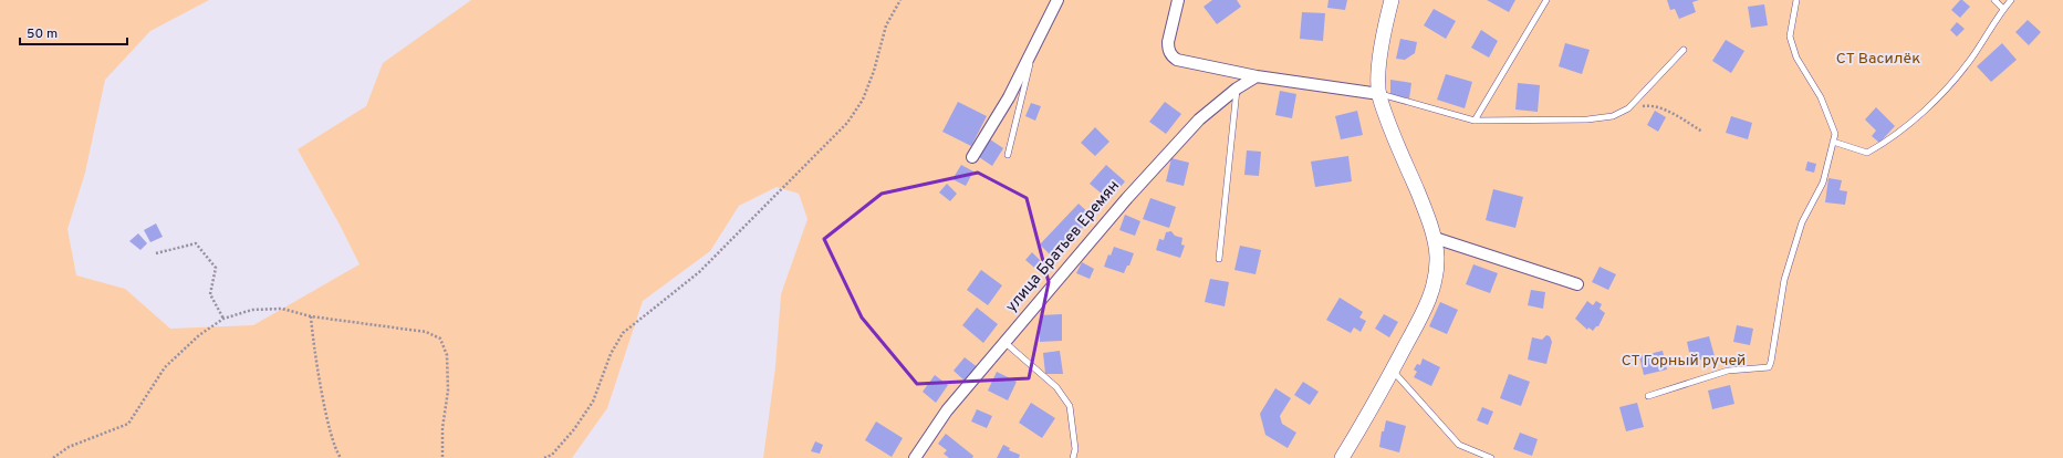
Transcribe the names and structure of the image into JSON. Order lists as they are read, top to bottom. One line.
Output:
{"streets":{"street":["улица Братьев Еремян"]},"parks":["СТ Василёк","СТ Горный ручей"],"scale_bar":"50 m"}
